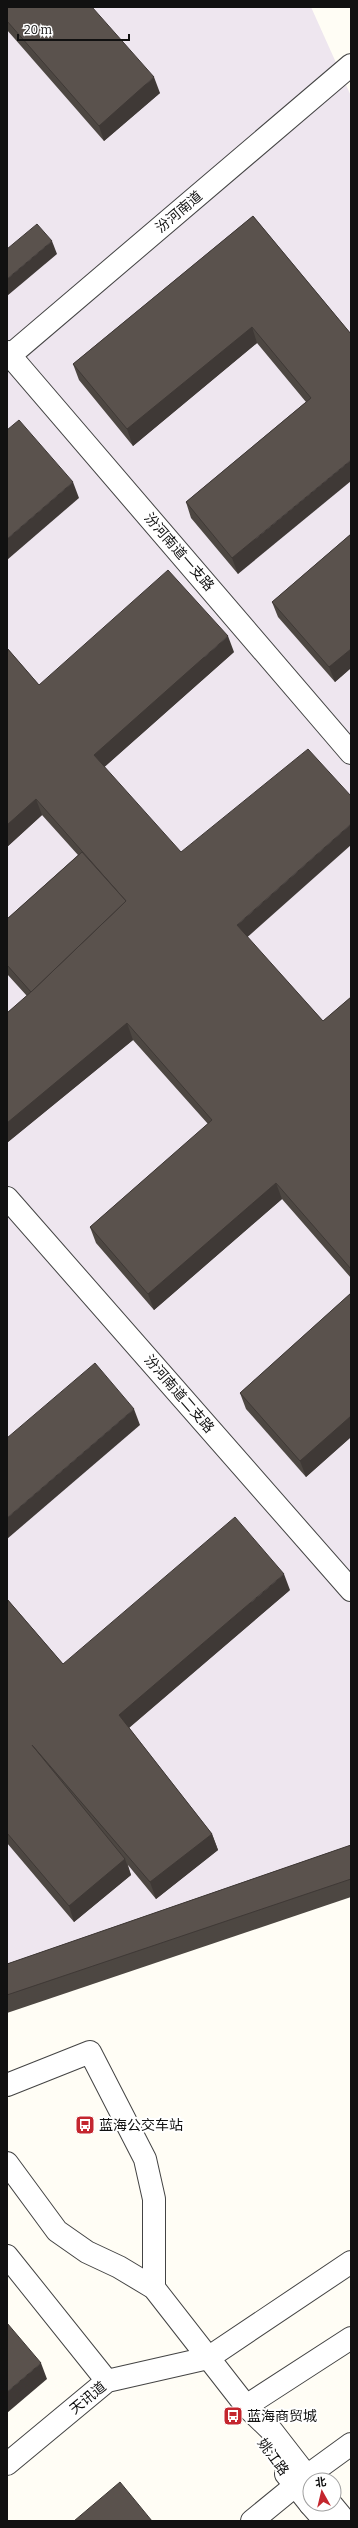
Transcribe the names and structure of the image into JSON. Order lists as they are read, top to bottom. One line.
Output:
{"streets":{"street":["汾河南道","汾河南道一支路","汾河南道二支路","天讯道","姚江路"]},"crossings":[["汾河南道","汾河南道一支路"],["天讯道","姚江路"]],"places":{"bus stop":["蓝海公交车站","蓝海商贸城"]},"scale_bar":"20 m","north":"top"}
